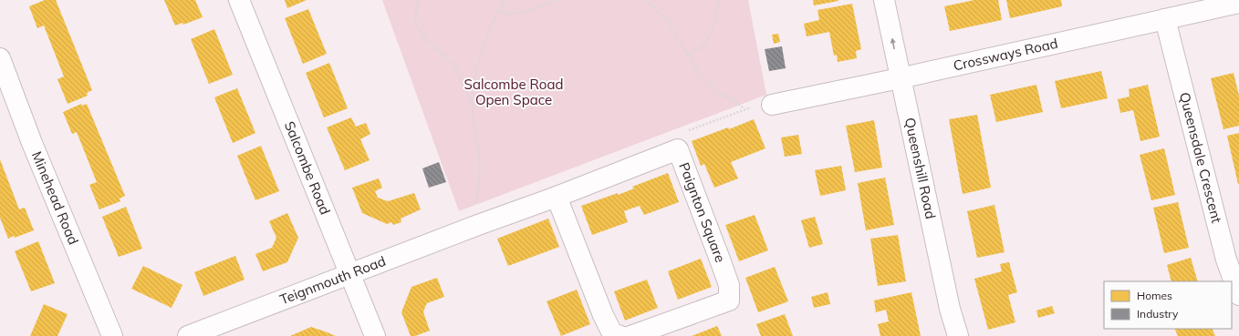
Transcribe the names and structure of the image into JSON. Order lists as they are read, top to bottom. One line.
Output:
{"streets":{"street":["Crossways Road","Queensdale Crescent","Salcombe Road","Queenshill Road","Minehead Road","Paignton Square","Teignmouth Road"]},"crossings":[["Crossways Road","Queensdale Crescent"],["Crossways Road","Queenshill Road"],["Salcombe Road","Teignmouth Road"],["Paignton Square","Teignmouth Road"]],"parks":["Salcombe Road Open Space"],"legend":["Homes","Industry"]}
